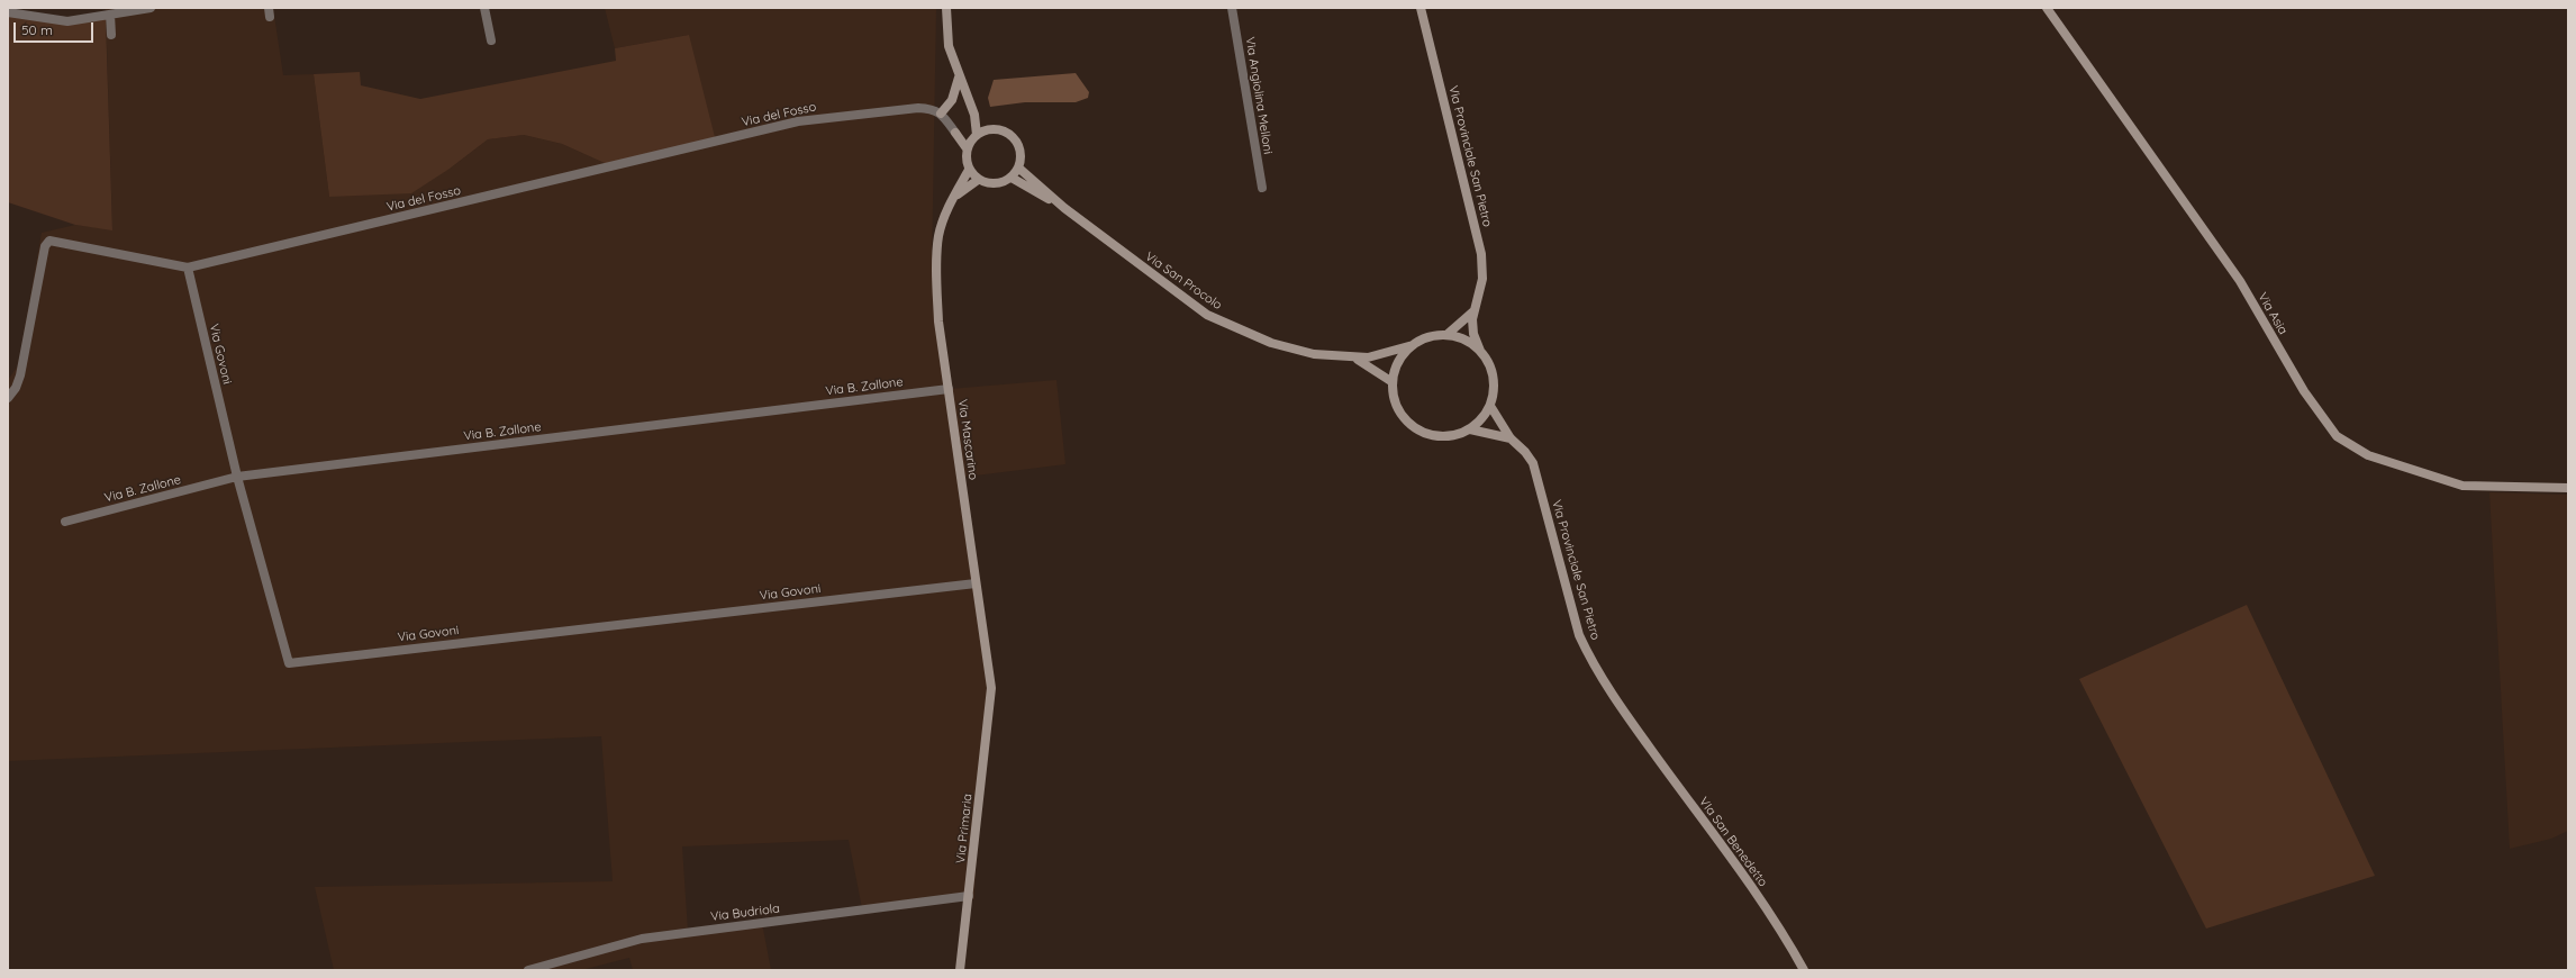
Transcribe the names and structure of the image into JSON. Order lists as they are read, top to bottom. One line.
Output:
{"streets":{"street":["Via Angiolina Melloni","Via del Fosso","Via Provinciale San Pietro","Via San Procolo","Via Asia","Via Govoni","Via B. Zallone","Via Mascarino","Via Primaria","VIa San Benedetto","Via Budriola"]},"crossings":[["Via del Fosso","Via Govoni"],["Via Provinciale San Pietro","VIa San Benedetto"],["Via Govoni","Via B. Zallone"],["Via Govoni","Via Mascarino"],["Via B. Zallone","Via Mascarino"],["Via Mascarino","Via Primaria"],["Via Primaria","Via Budriola"]],"scale_bar":"50 m"}
